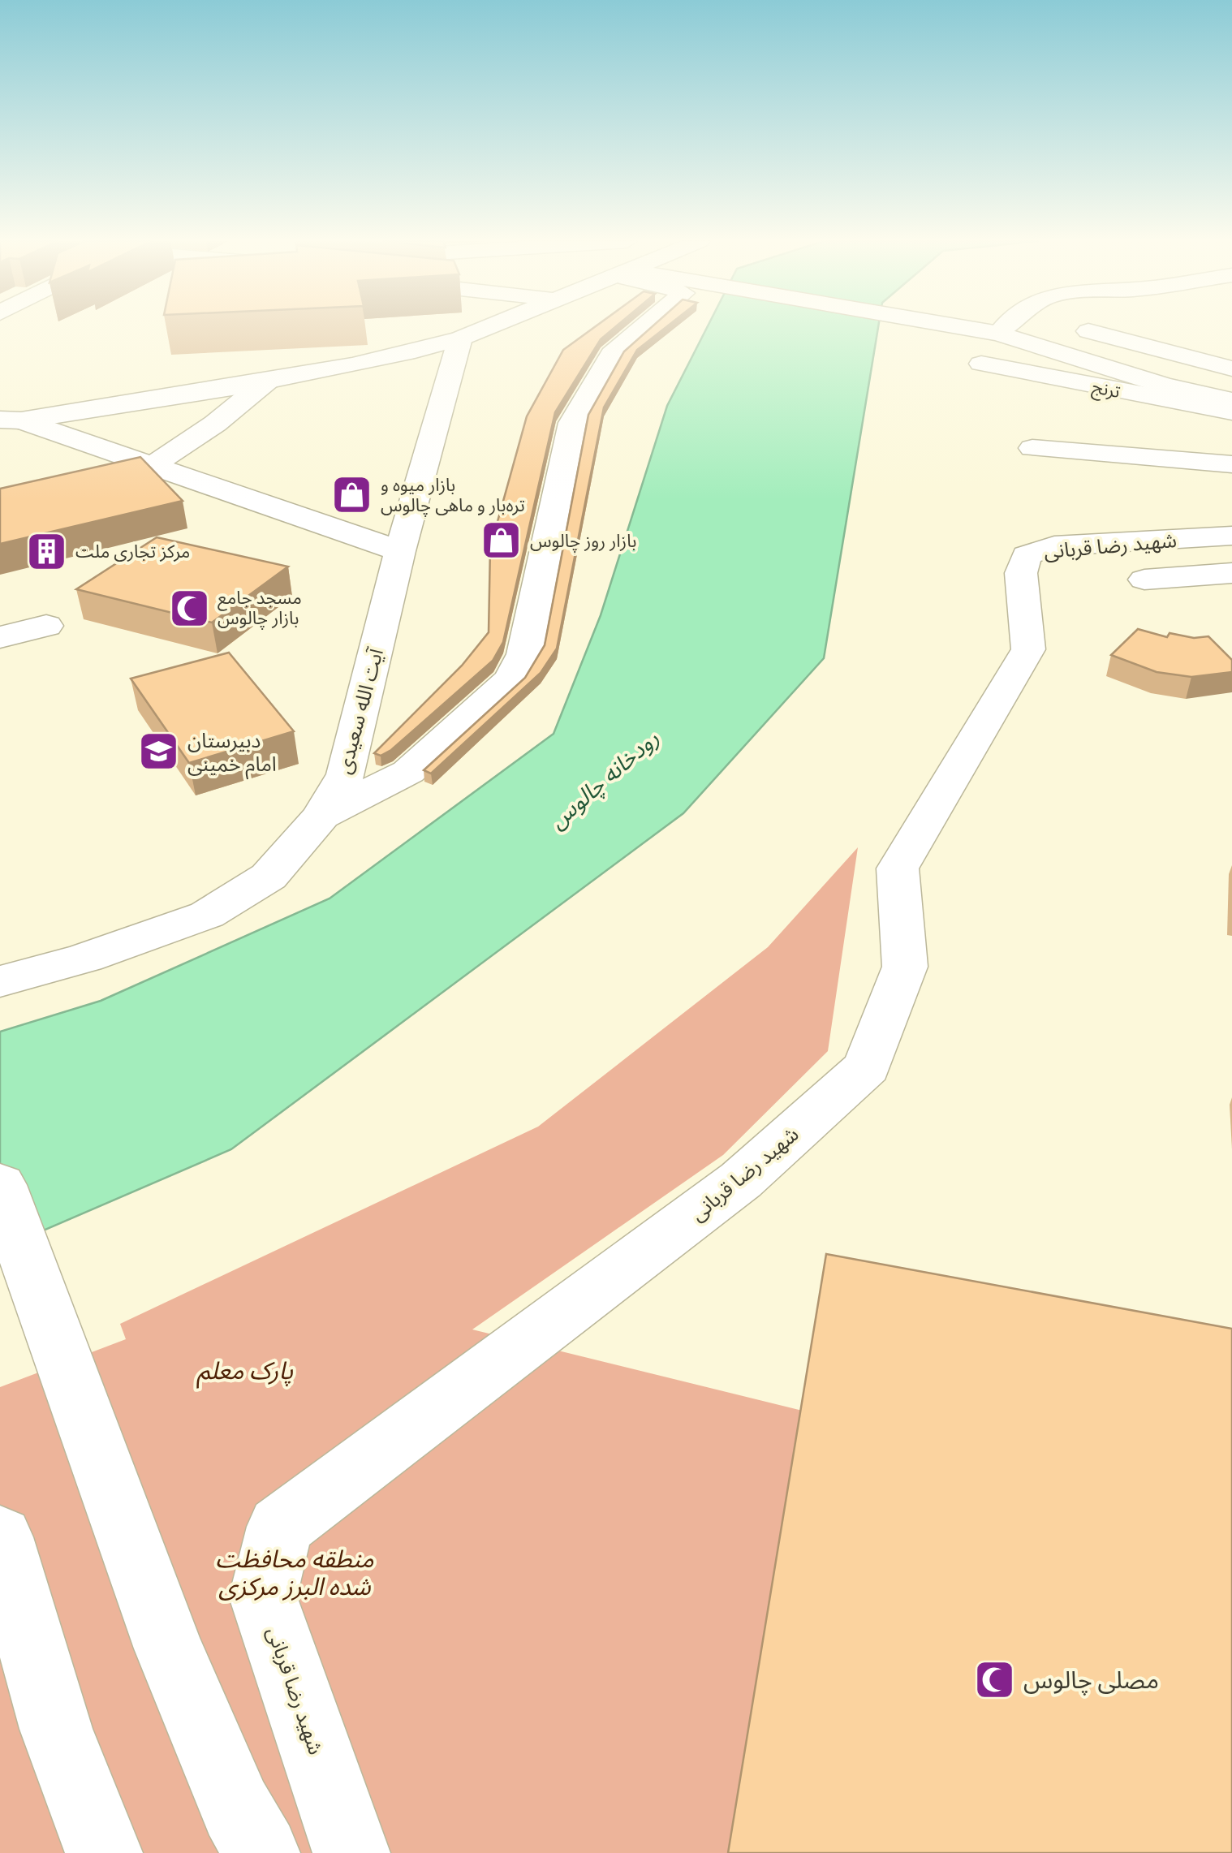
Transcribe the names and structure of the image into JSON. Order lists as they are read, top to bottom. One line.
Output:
{"streets":{"street":["ترنج","شهید رضا قربانی","آیت الله سعیدی"]},"water":["رودخانه چالوس"],"parks":["پارک معلم","منطقه محافظت شده البرز مرکزی"],"places":{"shop":["بازار میوه و تره‌بار و ماهی چالوس","بازار روز چالوس"],"building":["مرکز تجاری ملت"],"mosque":["مسجد جامع بازار چالوس","مصلی چالوس"],"school or university":["دبیرستان امام خمینی"]}}
